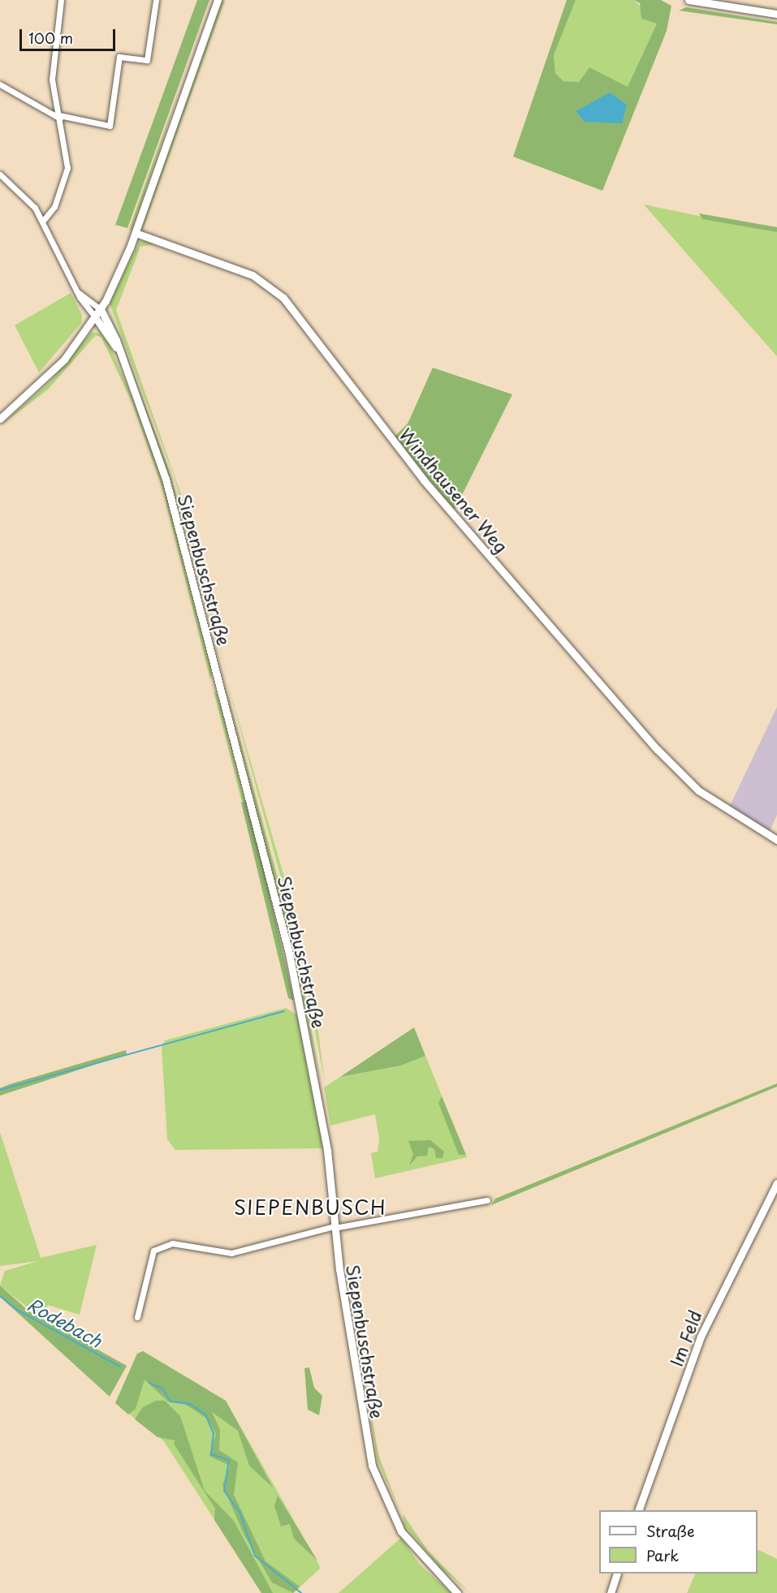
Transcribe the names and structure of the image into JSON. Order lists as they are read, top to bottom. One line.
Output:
{"streets":{"main road":["Windhausener Weg","Siepenbuschstraße","Im Feld"]},"districts":["SIEPENBUSCH"],"water":["Rodebach"],"legend":["Straße","Park"],"scale_bar":"100 m"}
